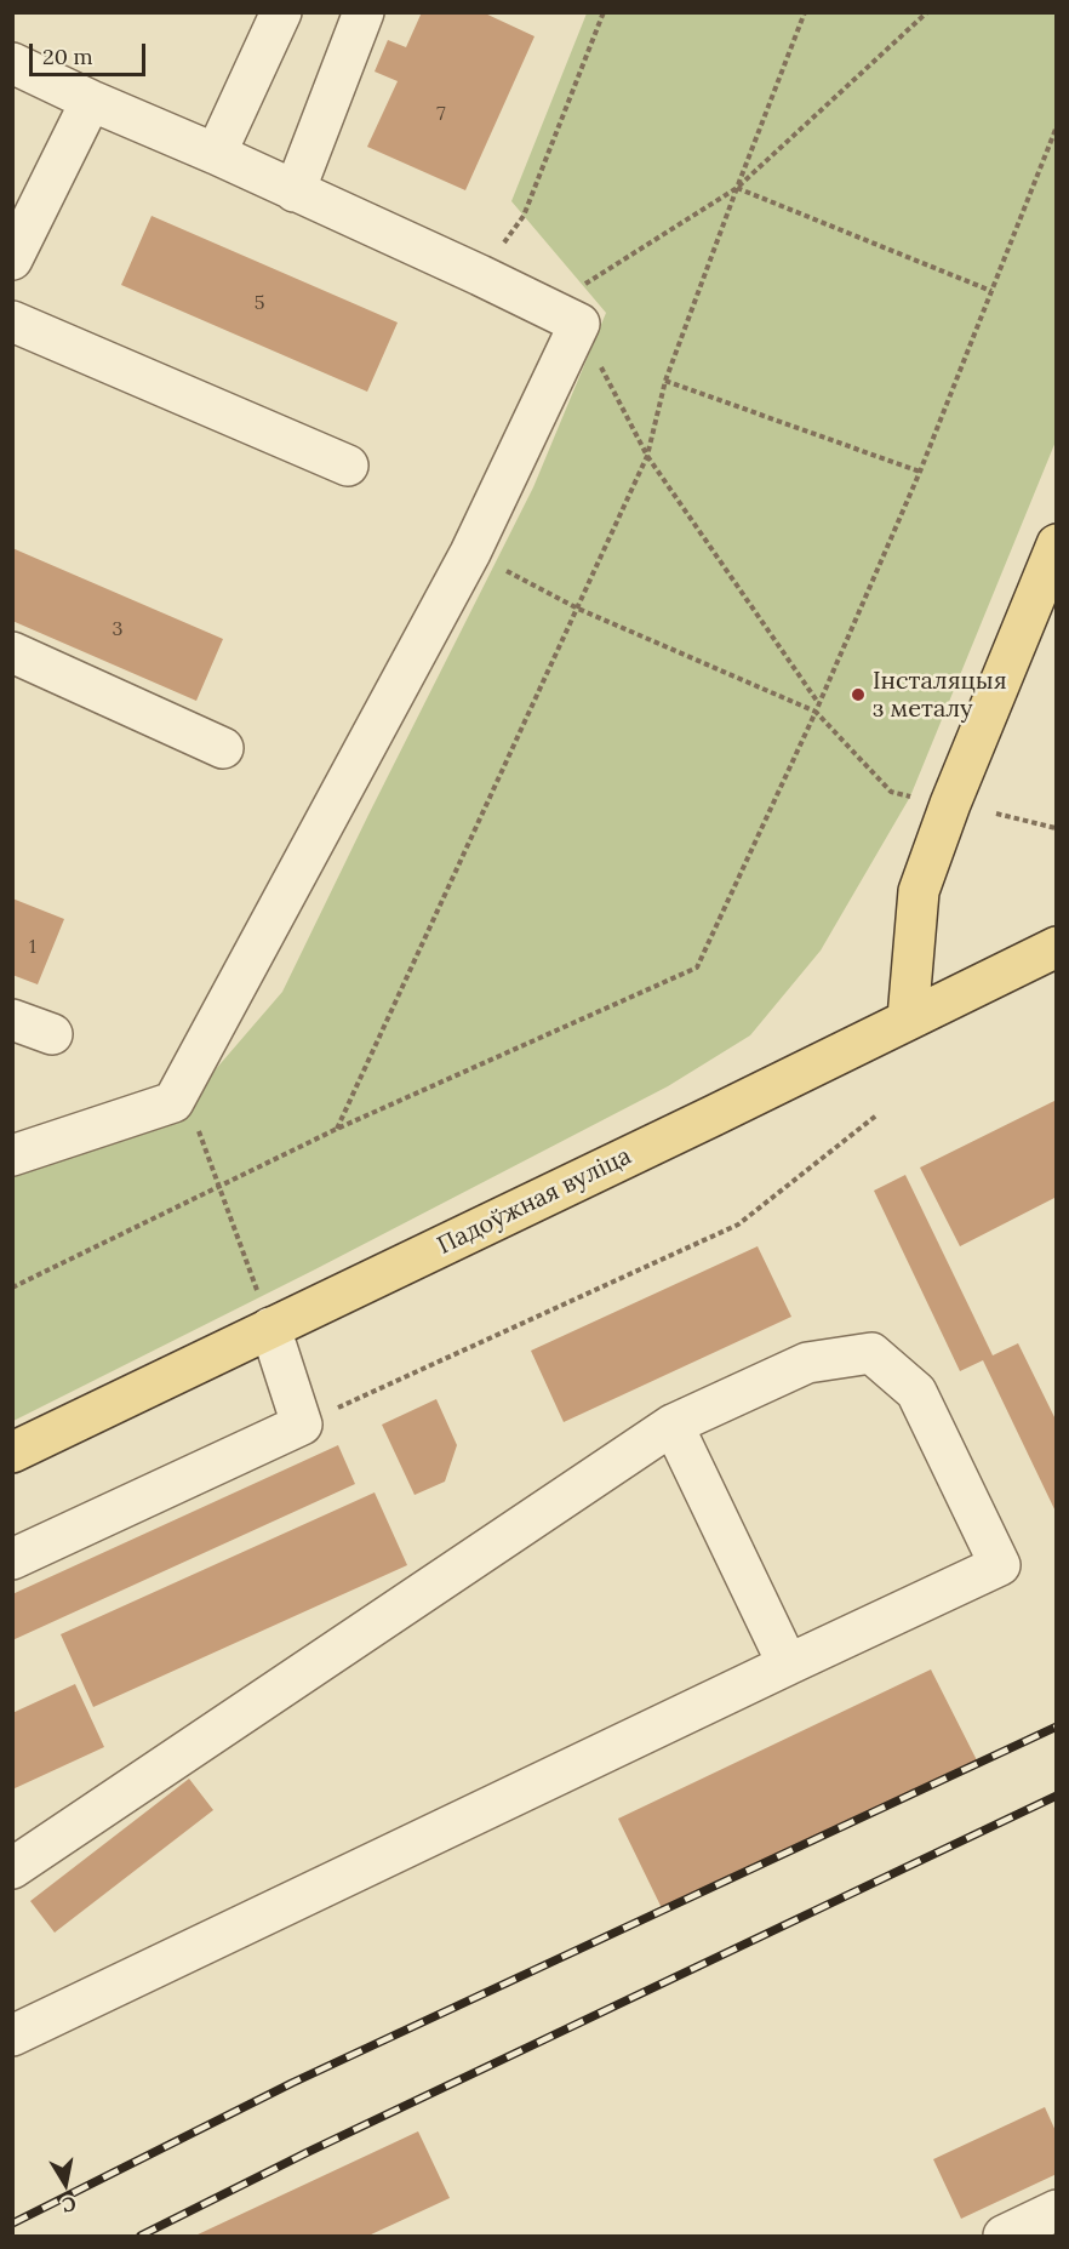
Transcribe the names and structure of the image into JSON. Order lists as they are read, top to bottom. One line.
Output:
{"streets":{"main road":["Падоўжная вуліца"]},"places":["Інсталяцыя з металу"],"house_numbers":["7","5","3","1"],"scale_bar":"20 m","north":"bottom"}
